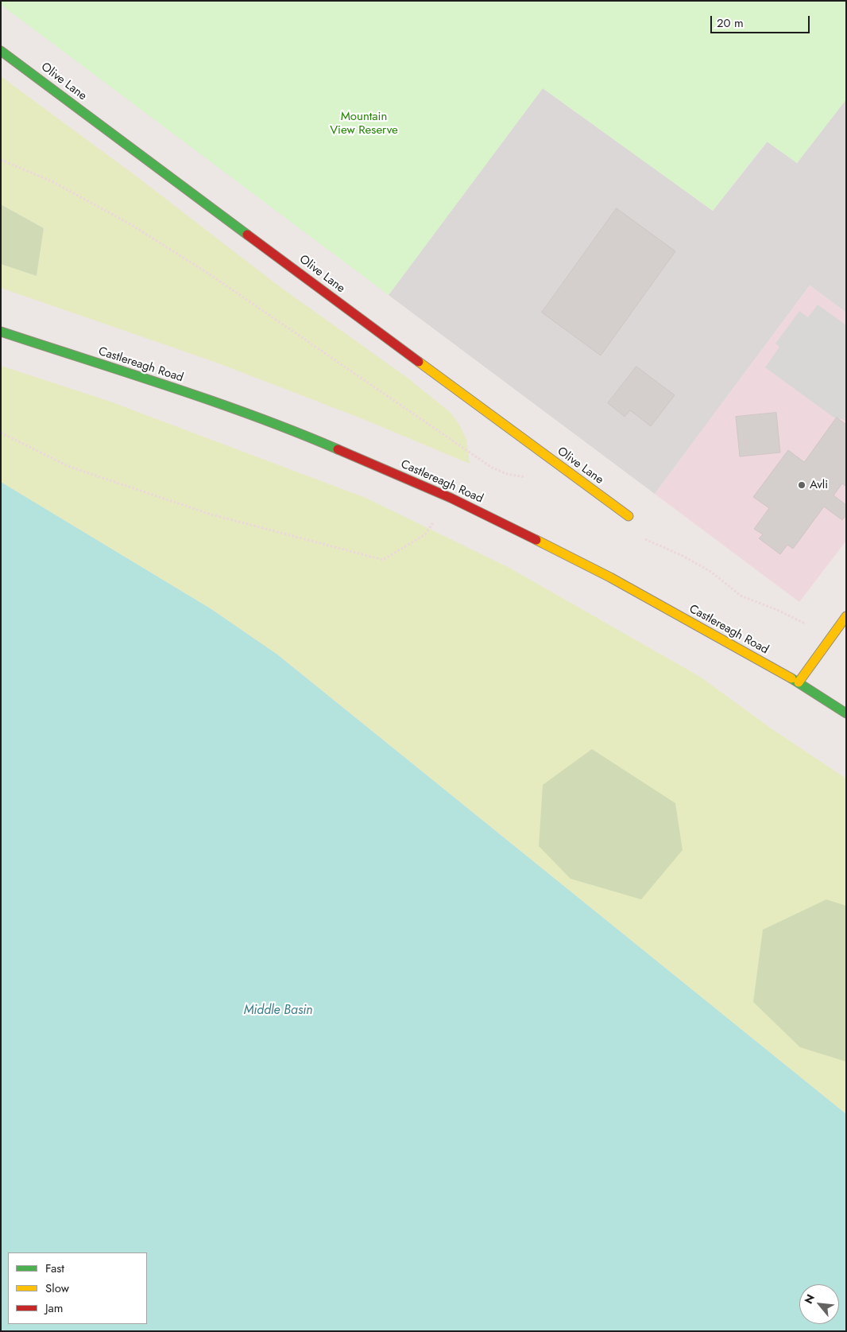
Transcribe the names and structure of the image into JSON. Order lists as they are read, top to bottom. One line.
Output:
{"streets":{"main road":["Olive Lane","Castlereagh Road"]},"water":["Middle Basin"],"parks":["Mountain View Reserve"],"places":["Avli"],"legend":["Fast","Slow","Jam"],"scale_bar":"20 m","north":"top left"}
